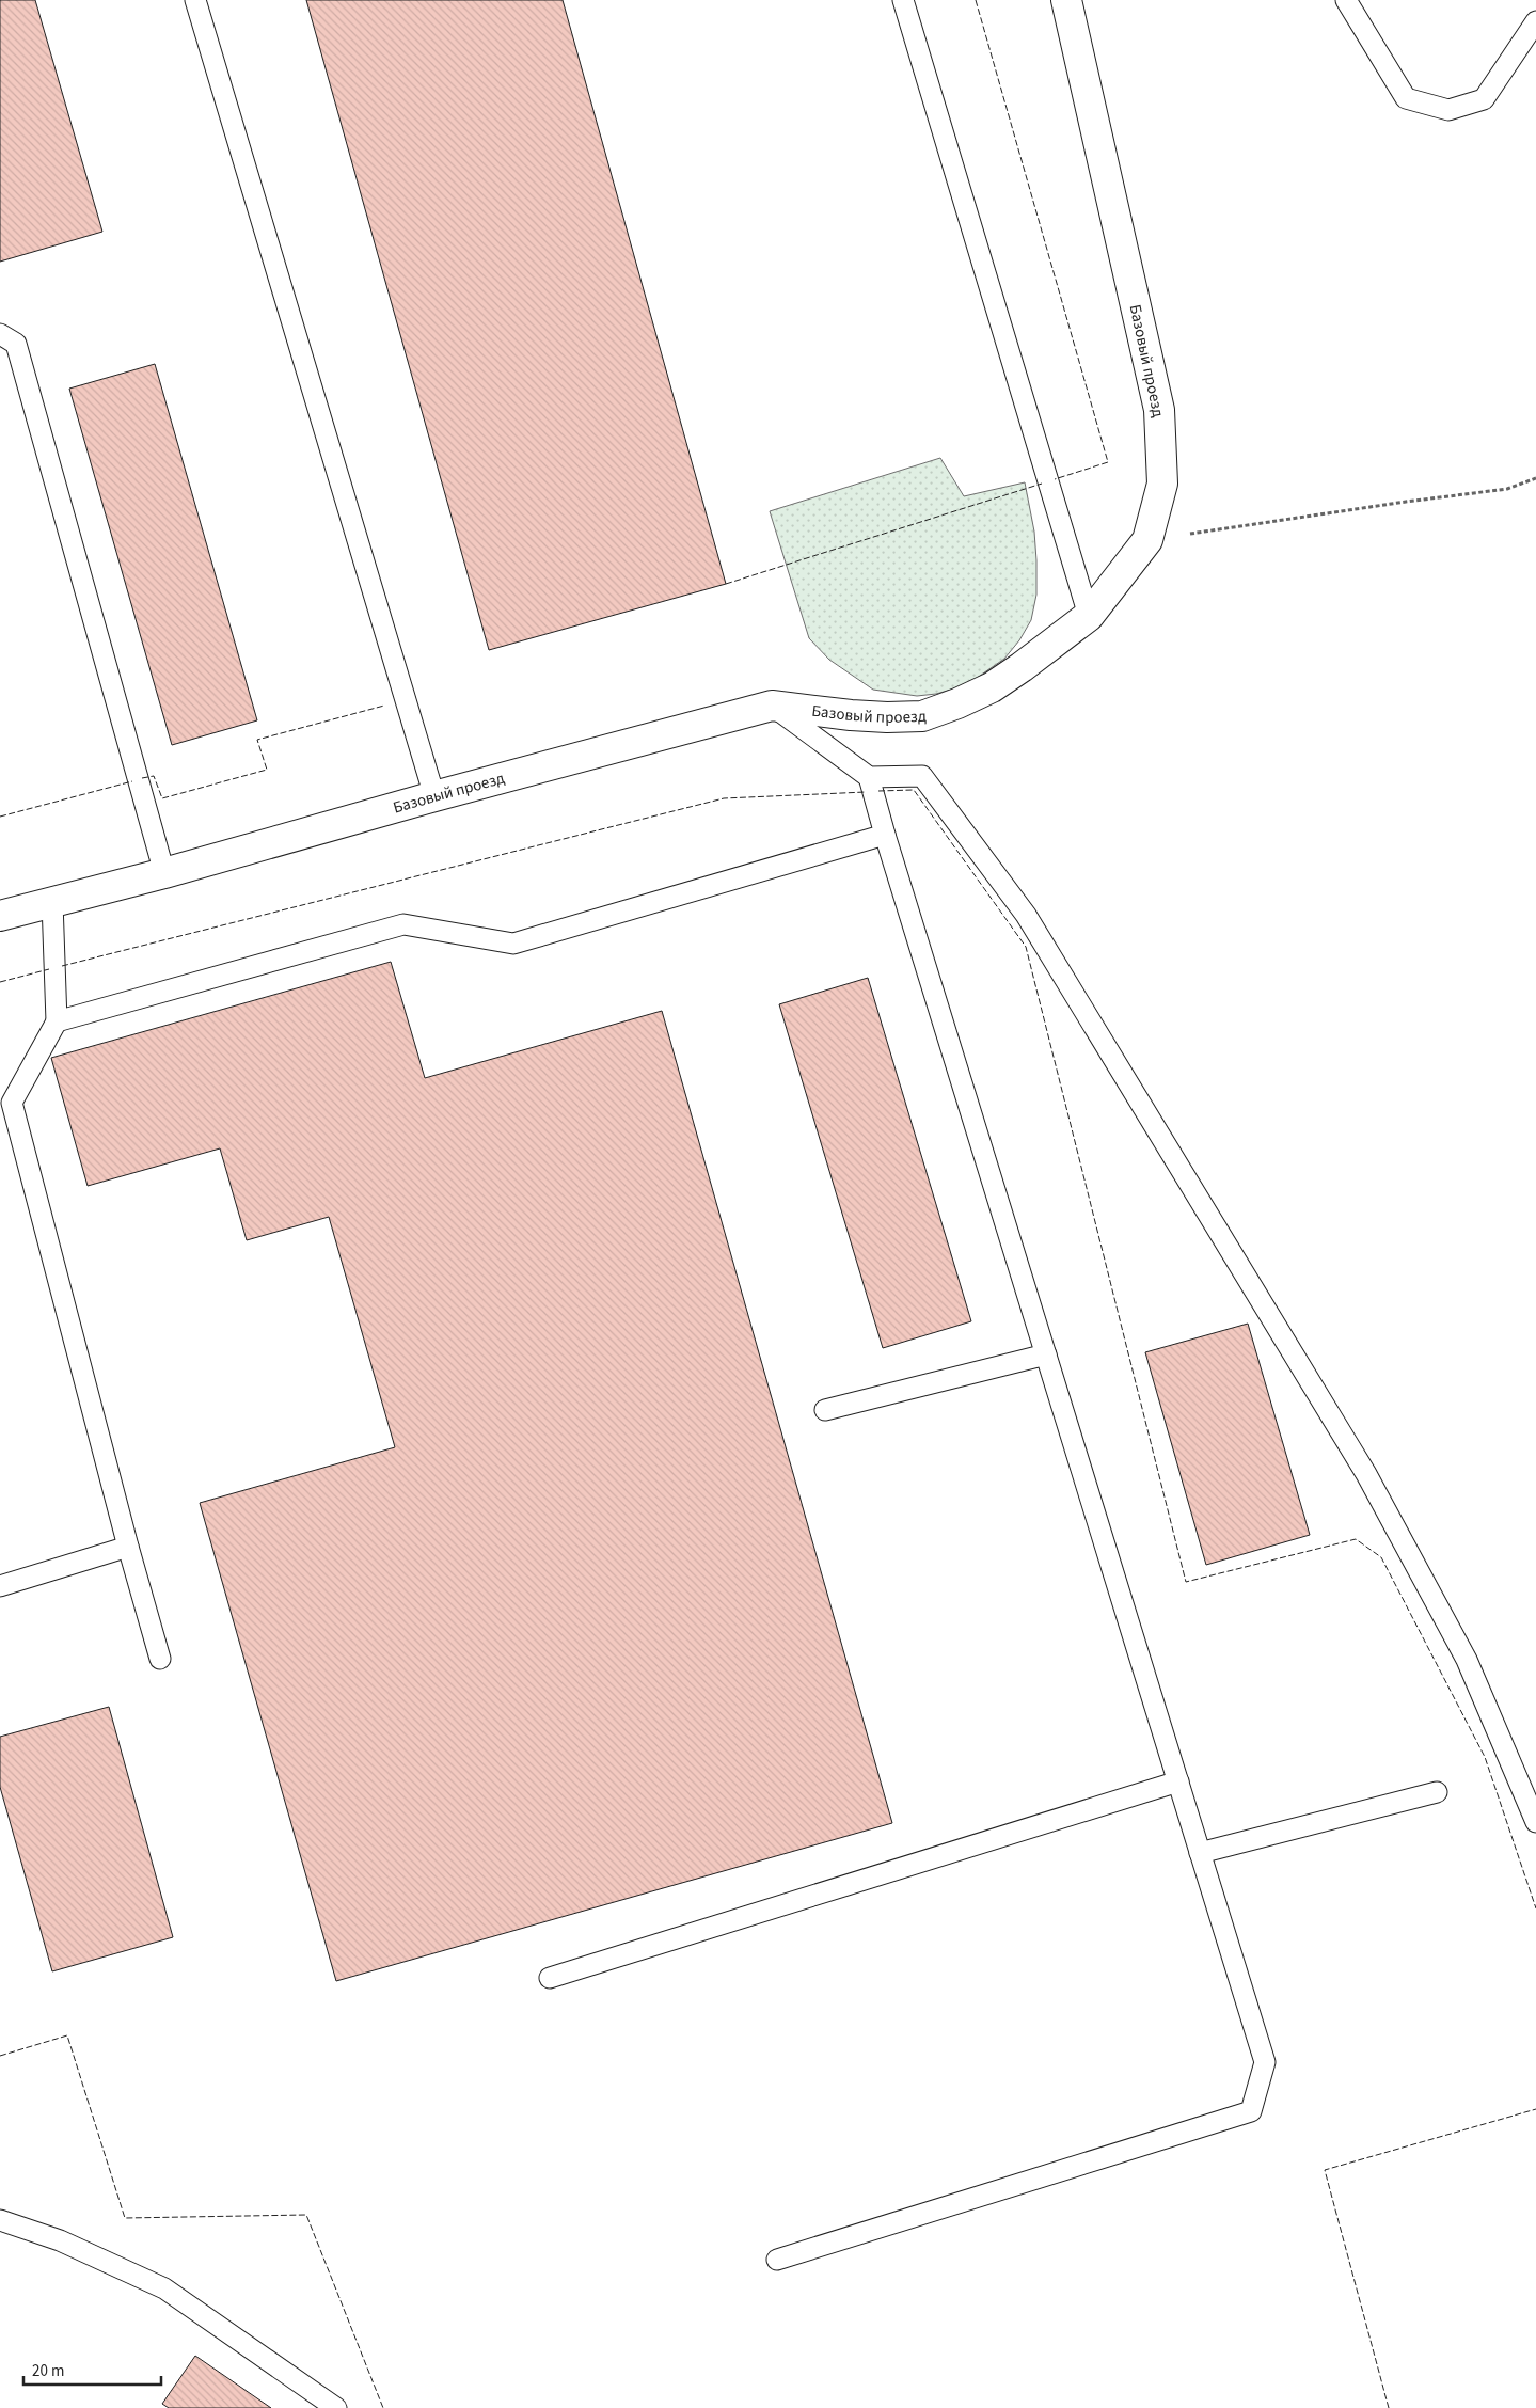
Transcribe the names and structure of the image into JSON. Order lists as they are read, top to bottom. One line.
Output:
{"streets":{"street":["Базовый проезд"]},"scale_bar":"20 m"}
